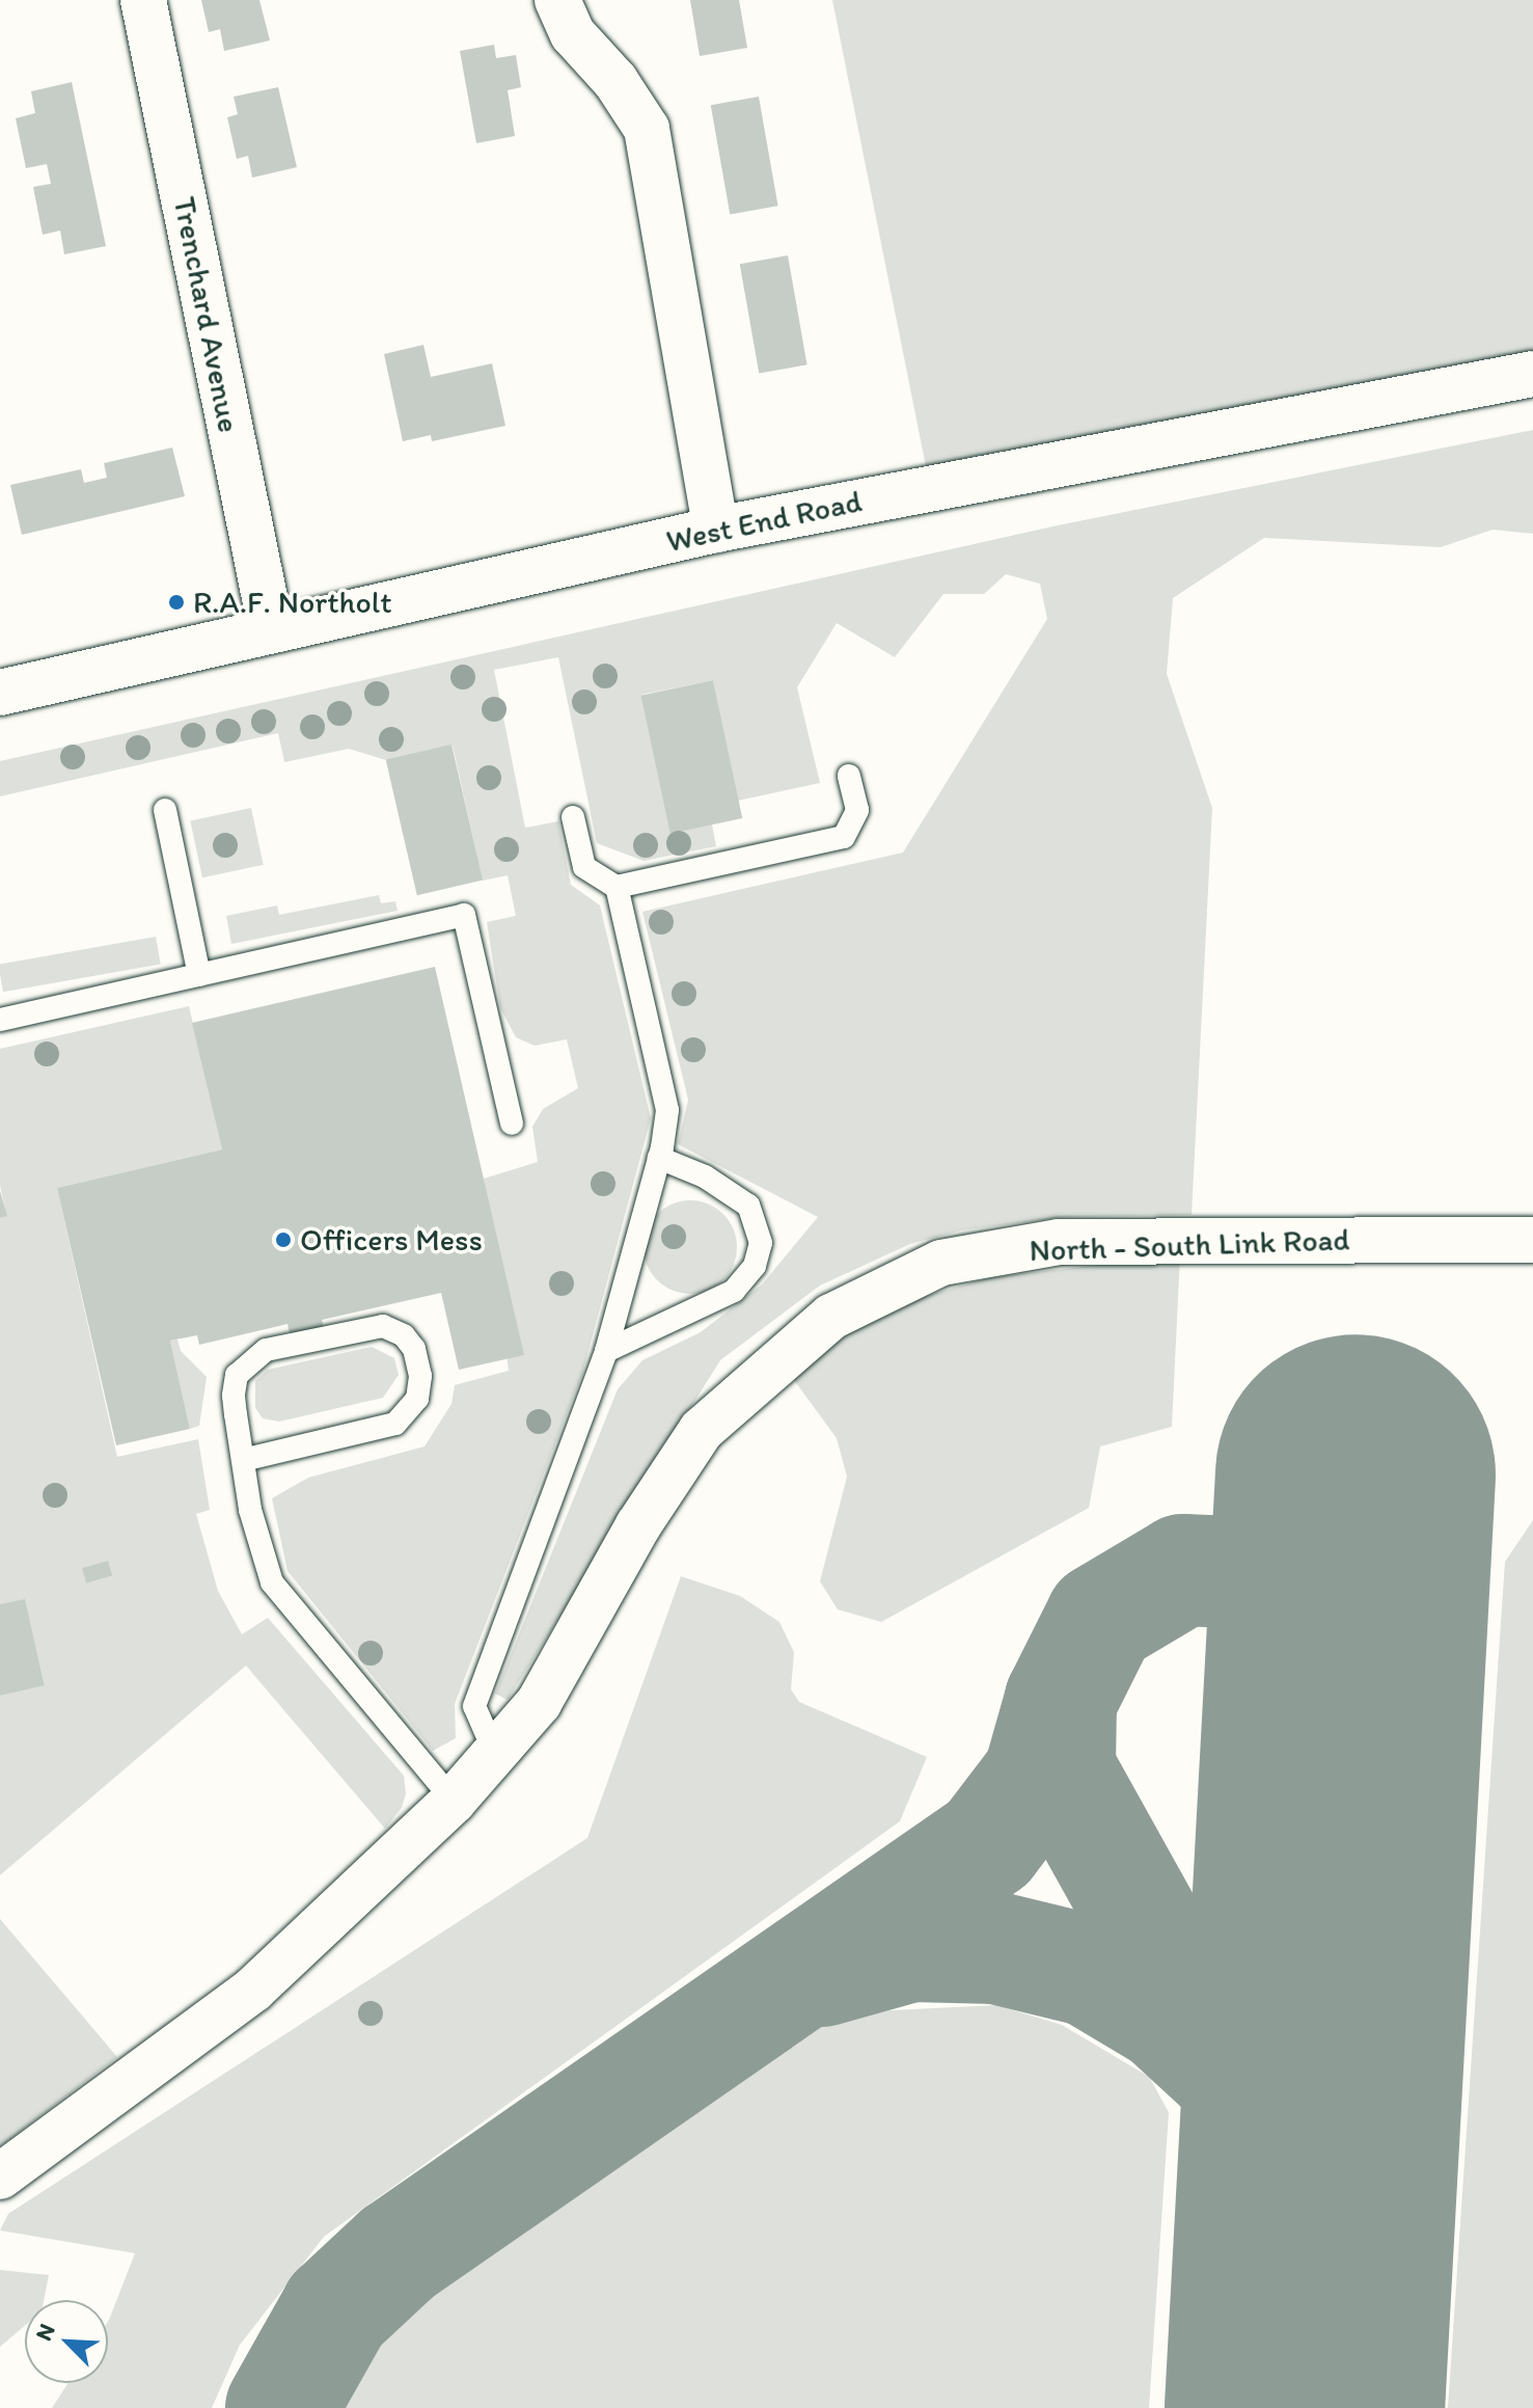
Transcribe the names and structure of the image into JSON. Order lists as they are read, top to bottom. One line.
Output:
{"streets":{"street":["Trenchard Avenue","West End Road","North - South Link Road"]},"crossings":[["Trenchard Avenue","West End Road"]],"places":["R.A.F. Northolt","Officers Mess"],"north":"top left"}
